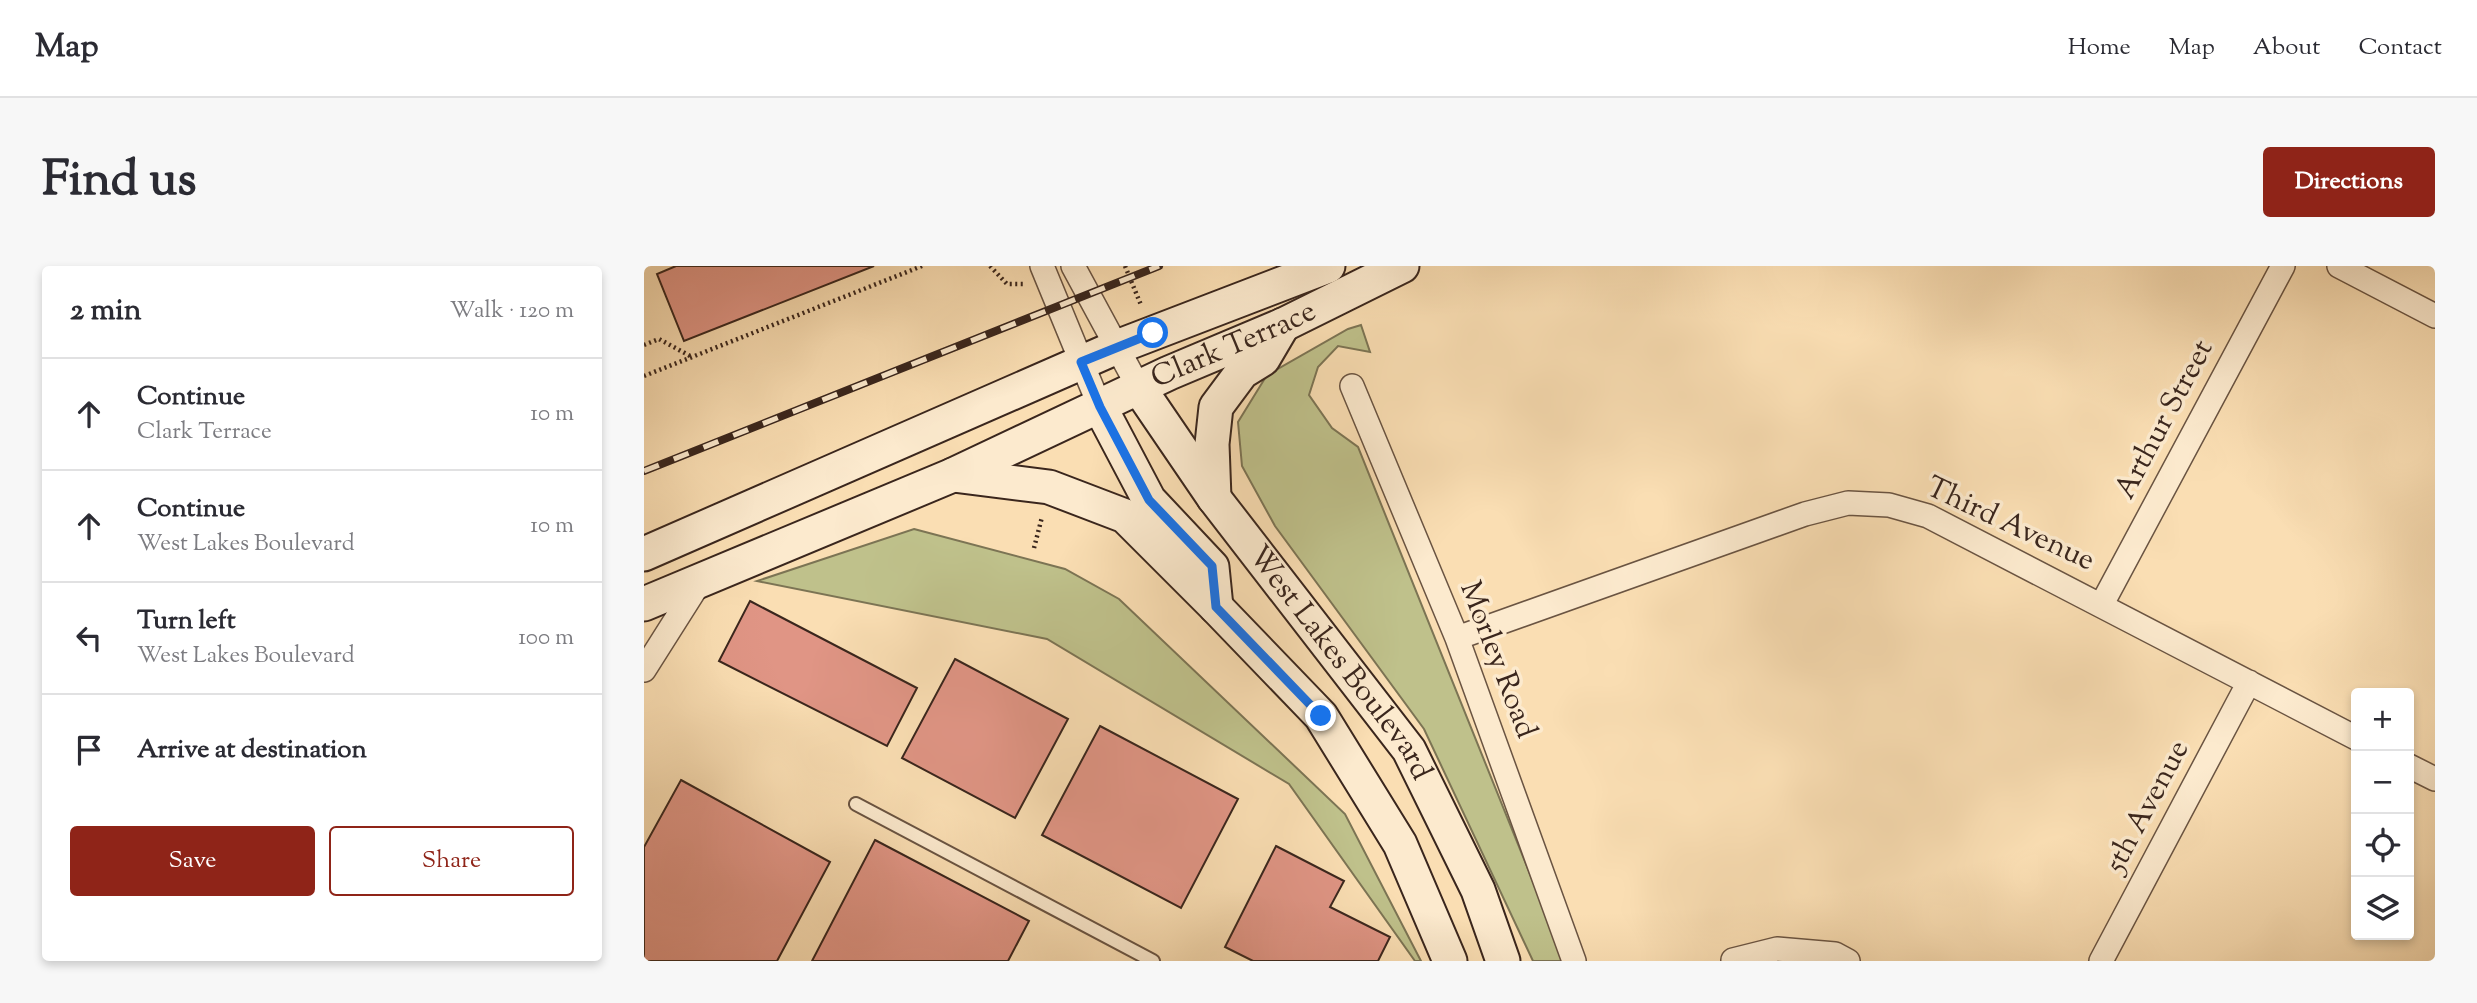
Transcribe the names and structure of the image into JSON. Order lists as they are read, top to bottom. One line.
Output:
{"streets":{"main road":["Clark Terrace","West Lakes Boulevard"],"street":["Arthur Street","Third Avenue","Morley Road","5th Avenue"]},"crossings":[["Clark Terrace","West Lakes Boulevard"],["Arthur Street","Third Avenue"],["Third Avenue","Morley Road"],["Third Avenue","5th Avenue"]],"page":{"header":"Map","nav":["Home","Map","About","Contact"],"title":"Find us","buttons":["Directions",["Save","Share"]],"heading":["2 min","Walk · 120 m"],"list":[["Continue","Clark Terrace","10 m"],["Continue","West Lakes Boulevard","10 m"],["Turn left","West Lakes Boulevard","100 m"],"Arrive at destination"],"map_buttons":["+","−"]}}
